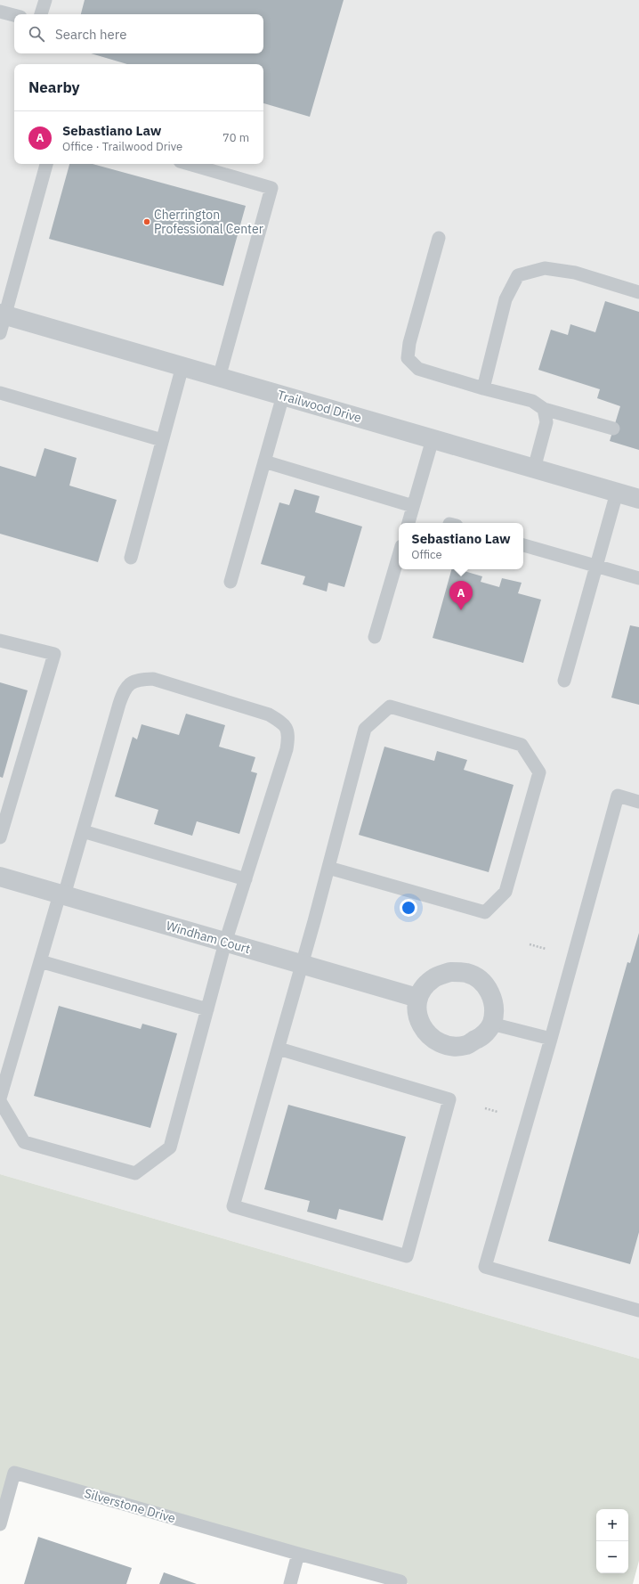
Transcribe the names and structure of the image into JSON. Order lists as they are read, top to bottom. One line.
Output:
{"streets":{"street":["Trailwood Drive","Windham Court"],"lane":["Silverstone Drive"]},"places":["Cherrington Professional Center"],"page":{"search":"Search here","heading":"Nearby","list":[{"mark":"A","name":"Sebastiano Law","note":"Office · Trailwood Drive","value":"70 m"}],"popup":["Sebastiano Law","Office"],"pins":"A","map_buttons":["+","−"]}}
